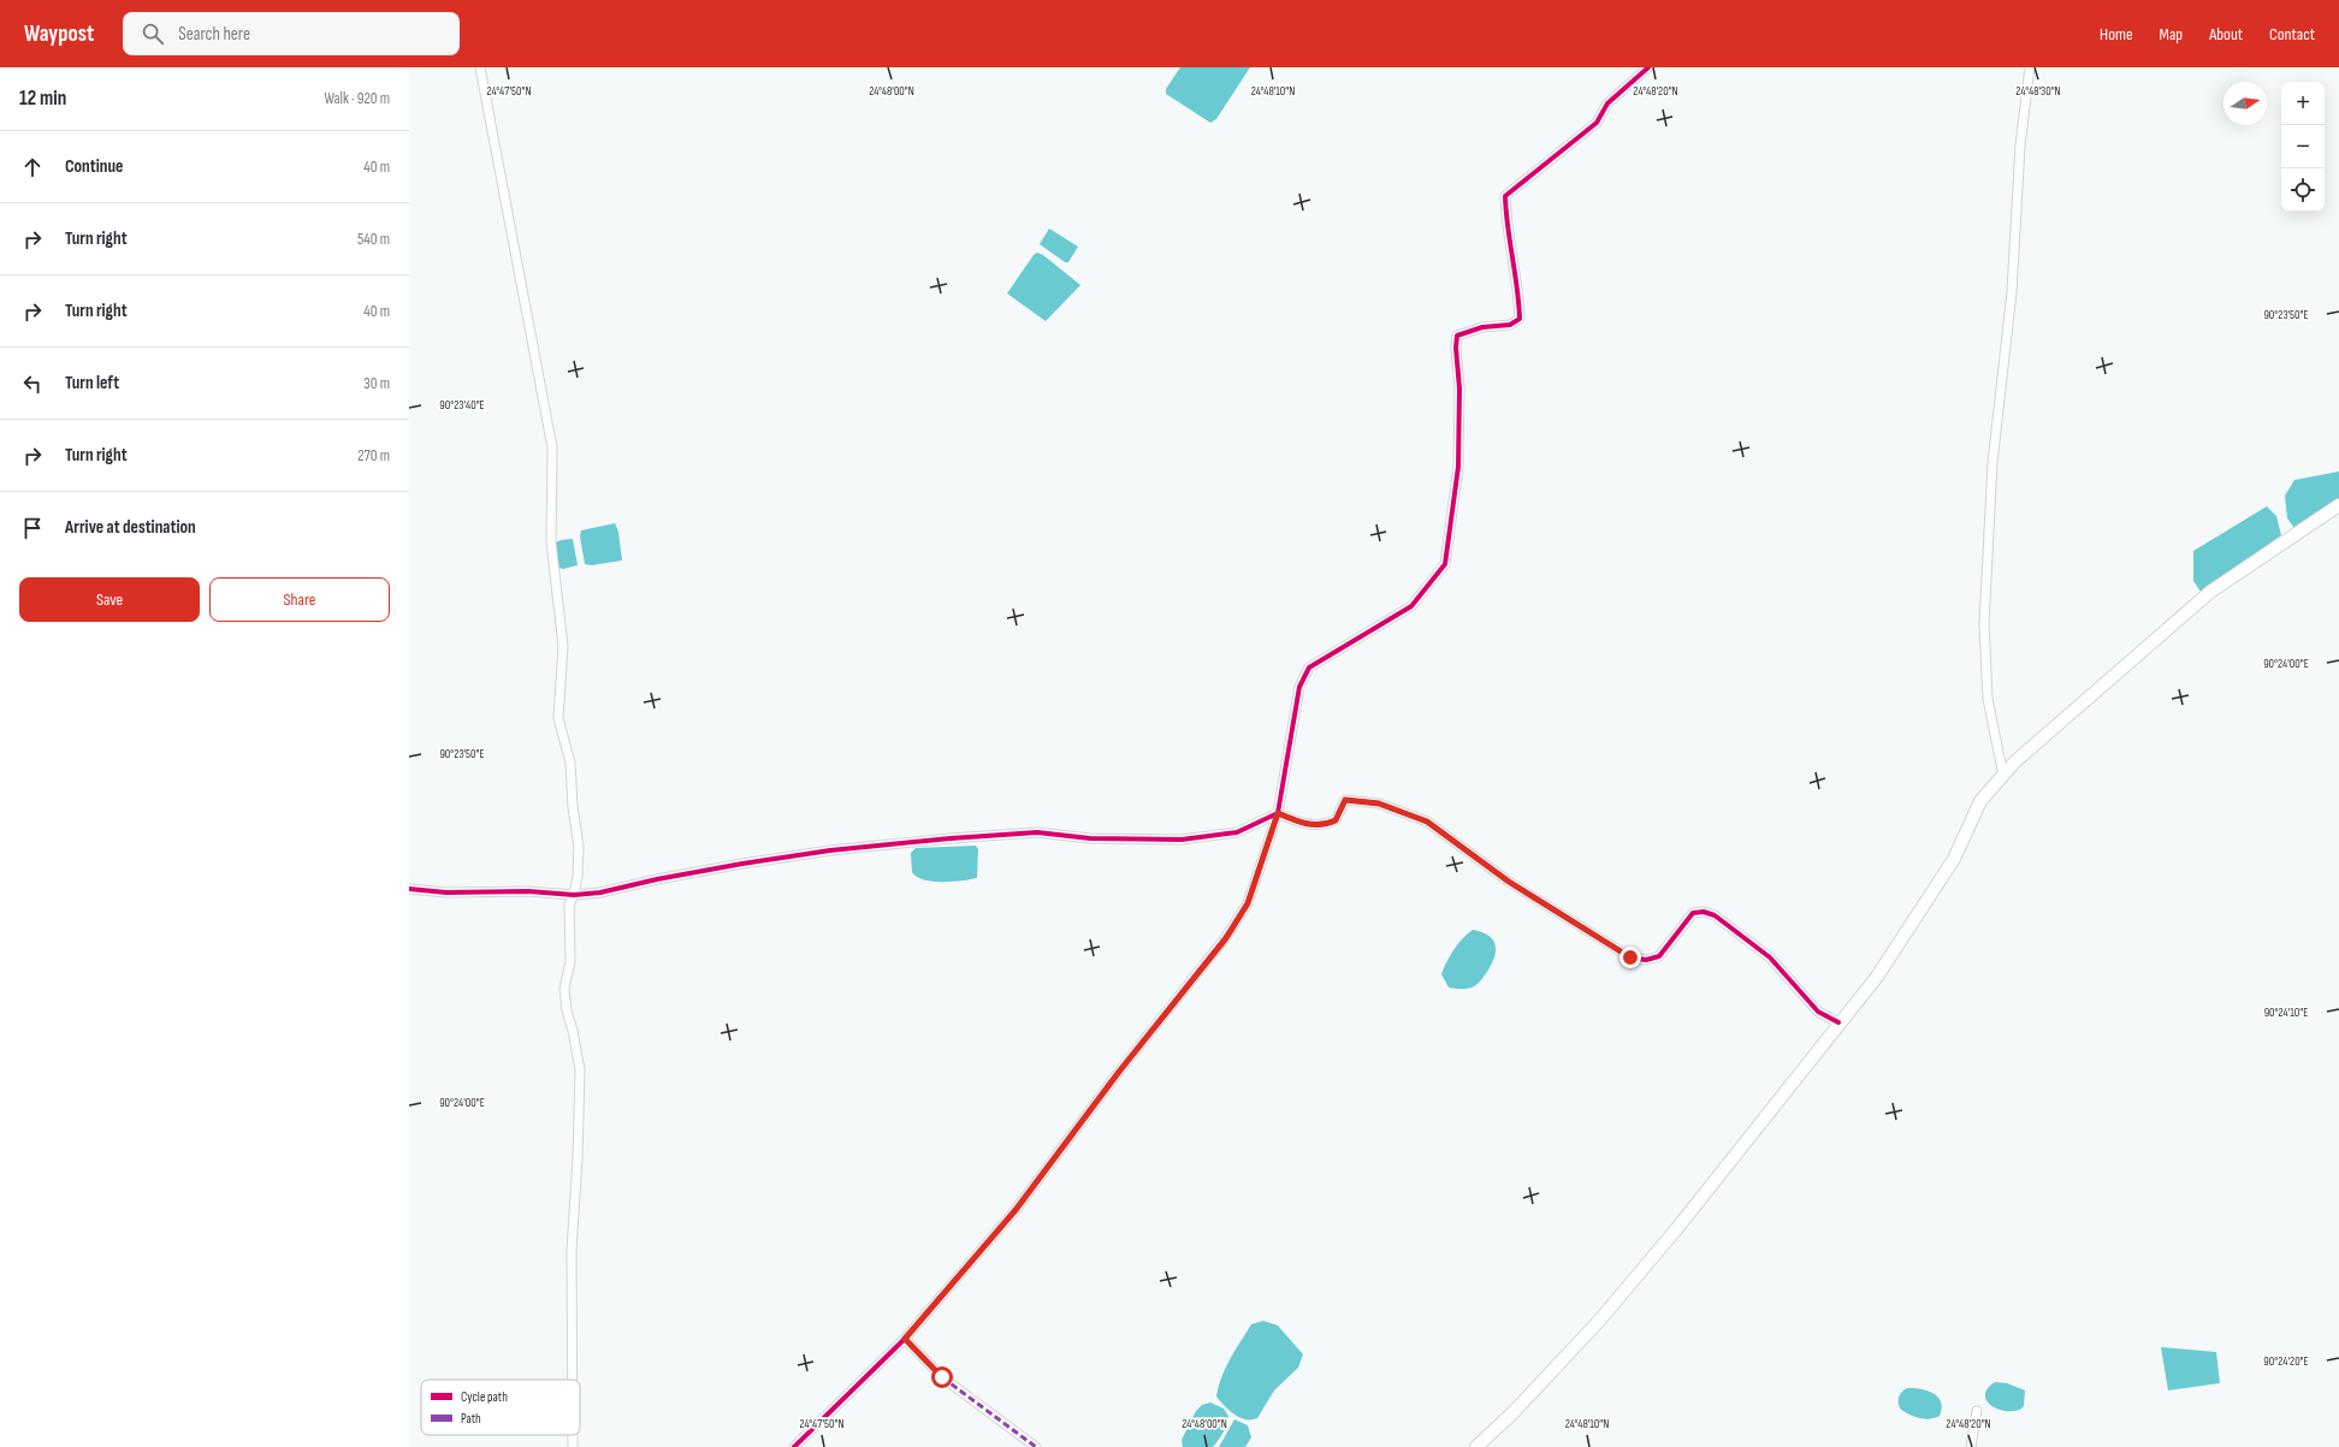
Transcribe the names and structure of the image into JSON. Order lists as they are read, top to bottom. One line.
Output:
{"legend":["Cycle path","Path"],"north":"right","page":{"header":"Waypost","search":"Search here","nav":["Home","Map","About","Contact"],"heading":["12 min","Walk · 920 m"],"map_buttons":["+","−"],"list":[["Continue","40 m"],["Turn right","540 m"],["Turn right","40 m"],["Turn left","30 m"],["Turn right","270 m"],"Arrive at destination"],"buttons":["Save","Share"]},"coordinates":["24°48'30\"N","24°47'50\"N","24°48'00\"N","24°48'10\"N","24°48'20\"N","90°23'50\"E","90°23'40\"E","90°24'00\"E","90°24'10\"E","90°24'20\"E"]}
